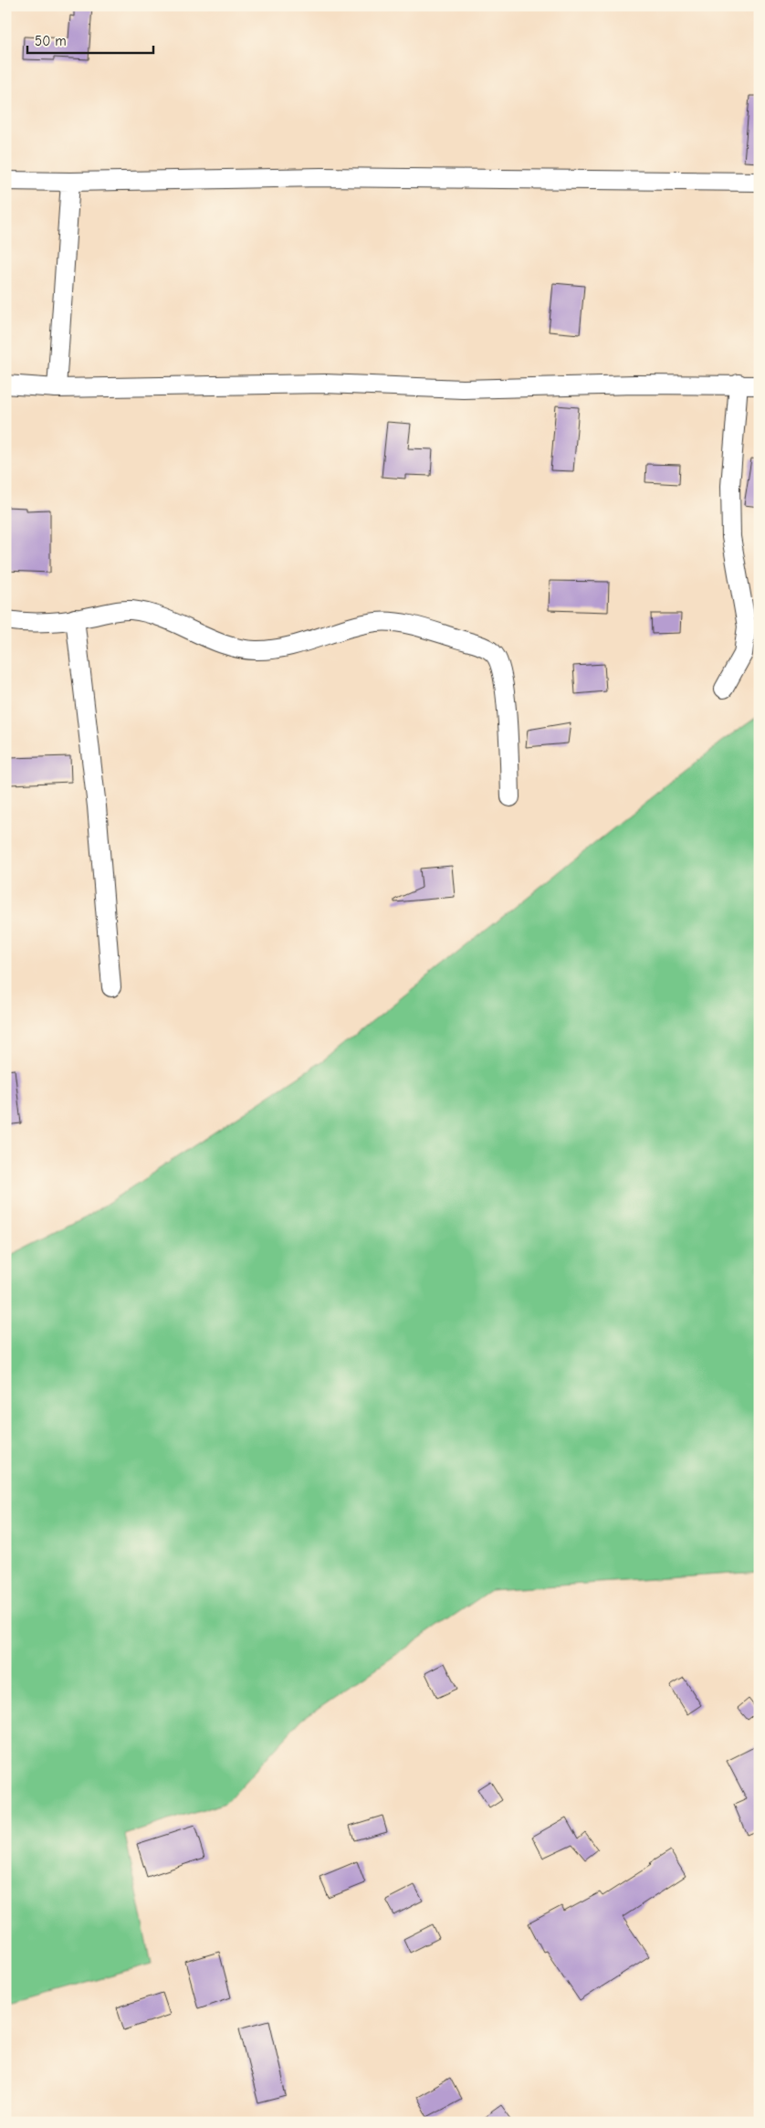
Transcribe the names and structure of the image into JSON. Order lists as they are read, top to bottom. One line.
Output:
{"scale_bar":"50 m"}
